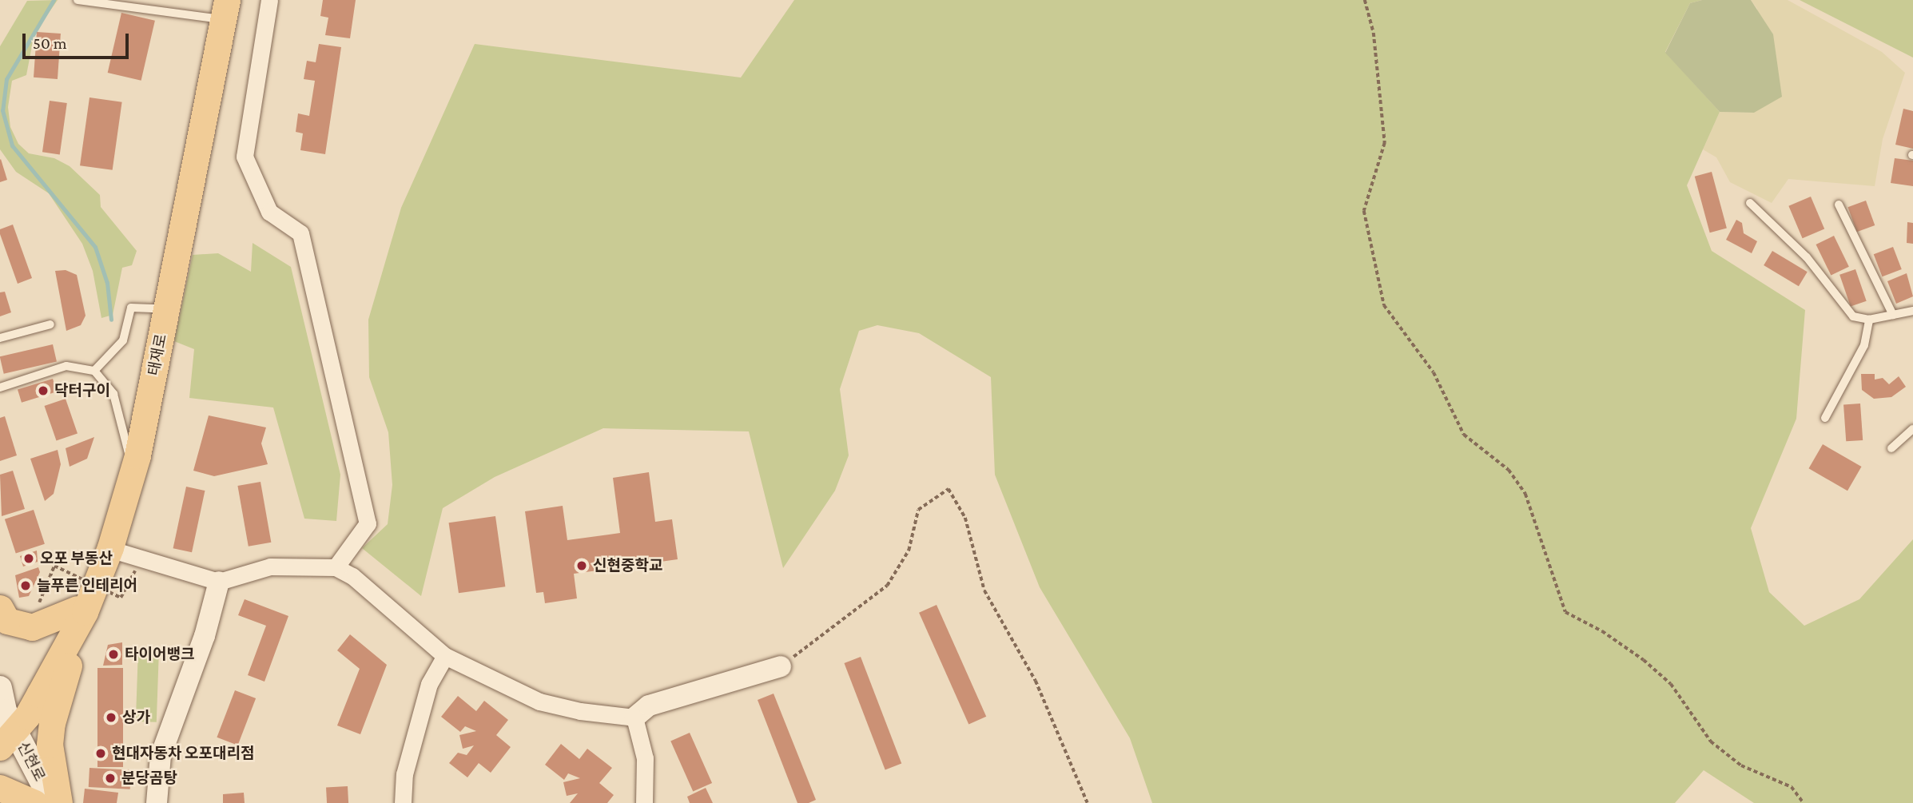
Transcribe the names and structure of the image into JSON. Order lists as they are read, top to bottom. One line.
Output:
{"streets":{"main road":["태재로","신현로"]},"crossings":[["태재로","신현로"]],"places":["닥터구이","오포 부동산","신현중학교","늘푸른 인테리어","타이어뱅크","상가","현대자동차 오포대리점","분당곰탕"],"scale_bar":"50 m"}
